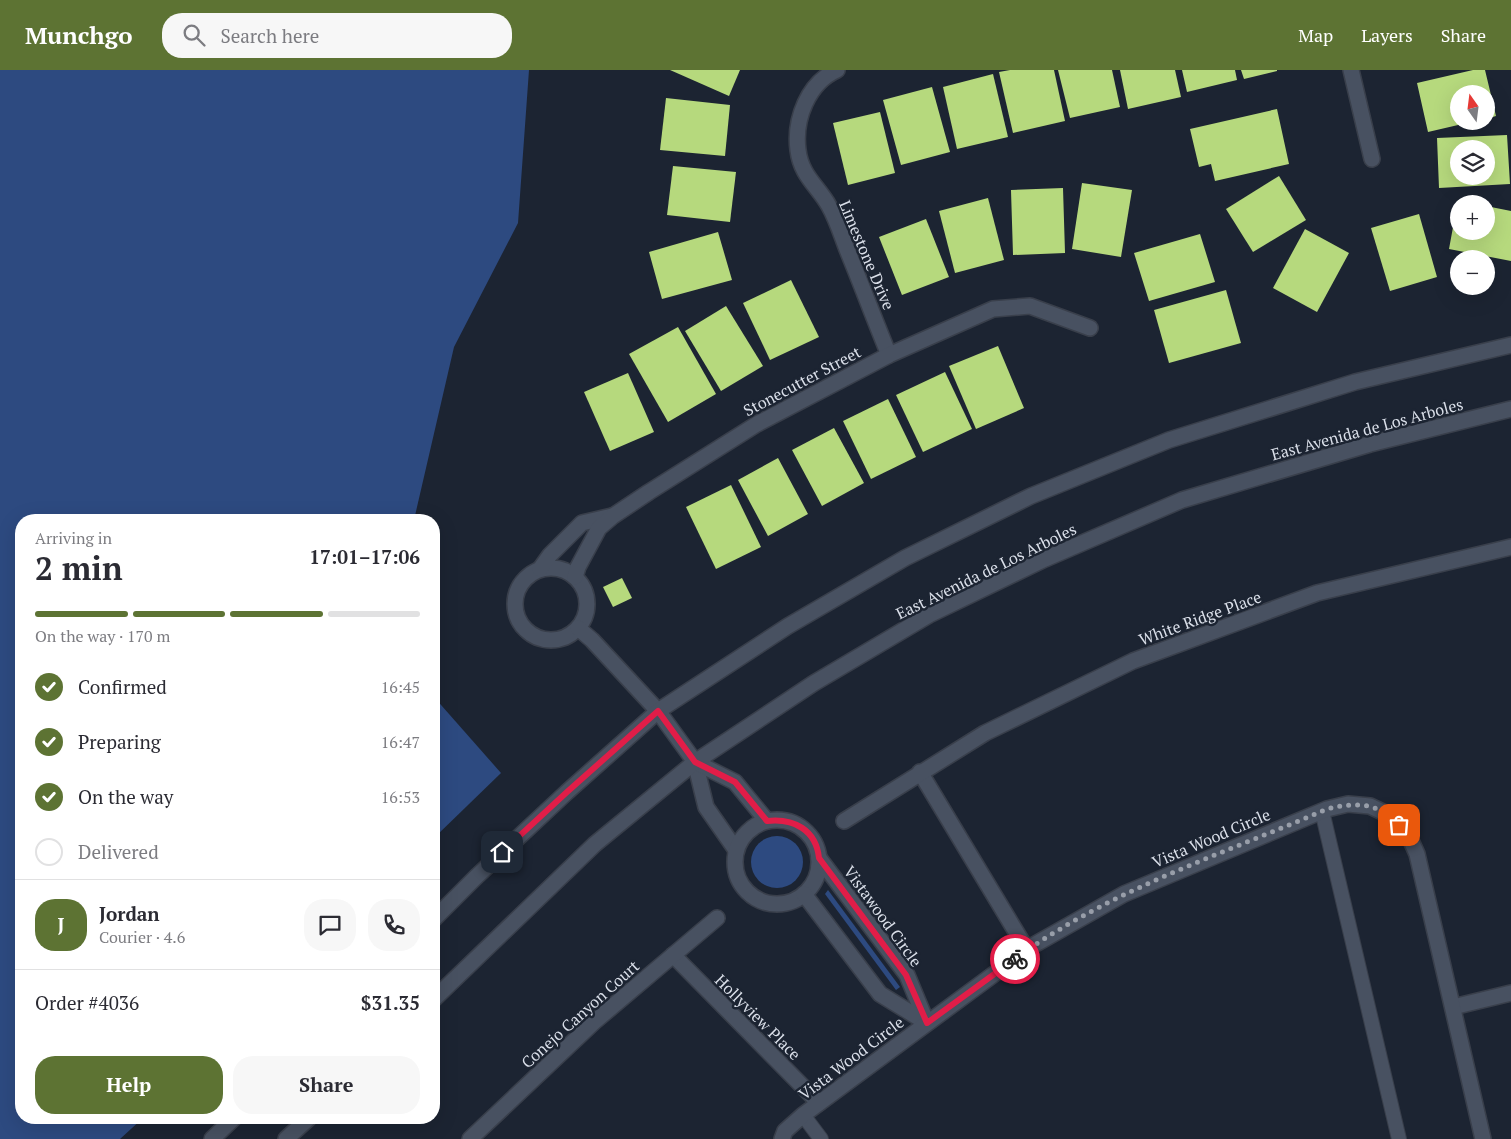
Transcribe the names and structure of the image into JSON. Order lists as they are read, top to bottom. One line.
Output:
{"streets":{"street":["Limestone Drive","Stonecutter Street","East Avenida de Los Arboles","White Ridge Place","Vista Wood Circle","Vistawood Circle","Conejo Canyon Court","Hollyview Place"]},"crossings":[["Limestone Drive","Stonecutter Street"],["Vista Wood Circle","Vistawood Circle"],["Vista Wood Circle","Hollyview Place"],["Conejo Canyon Court","Hollyview Place"]],"north":"top","page":{"header":"Munchgo","search":"Search here","nav":["Map","Layers","Share"],"map_buttons":["+","−"],"heading":["2 min","Arriving in","17:01–17:06"],"panel":["Jordan","Courier · 4.6","Order #4036","$31.35"],"bar":"On the way · 170 m","list":[["Confirmed","16:45"],["Preparing","16:47"],["On the way","16:53"],"Delivered"],"round":"J","buttons":["Help","Share"]}}
